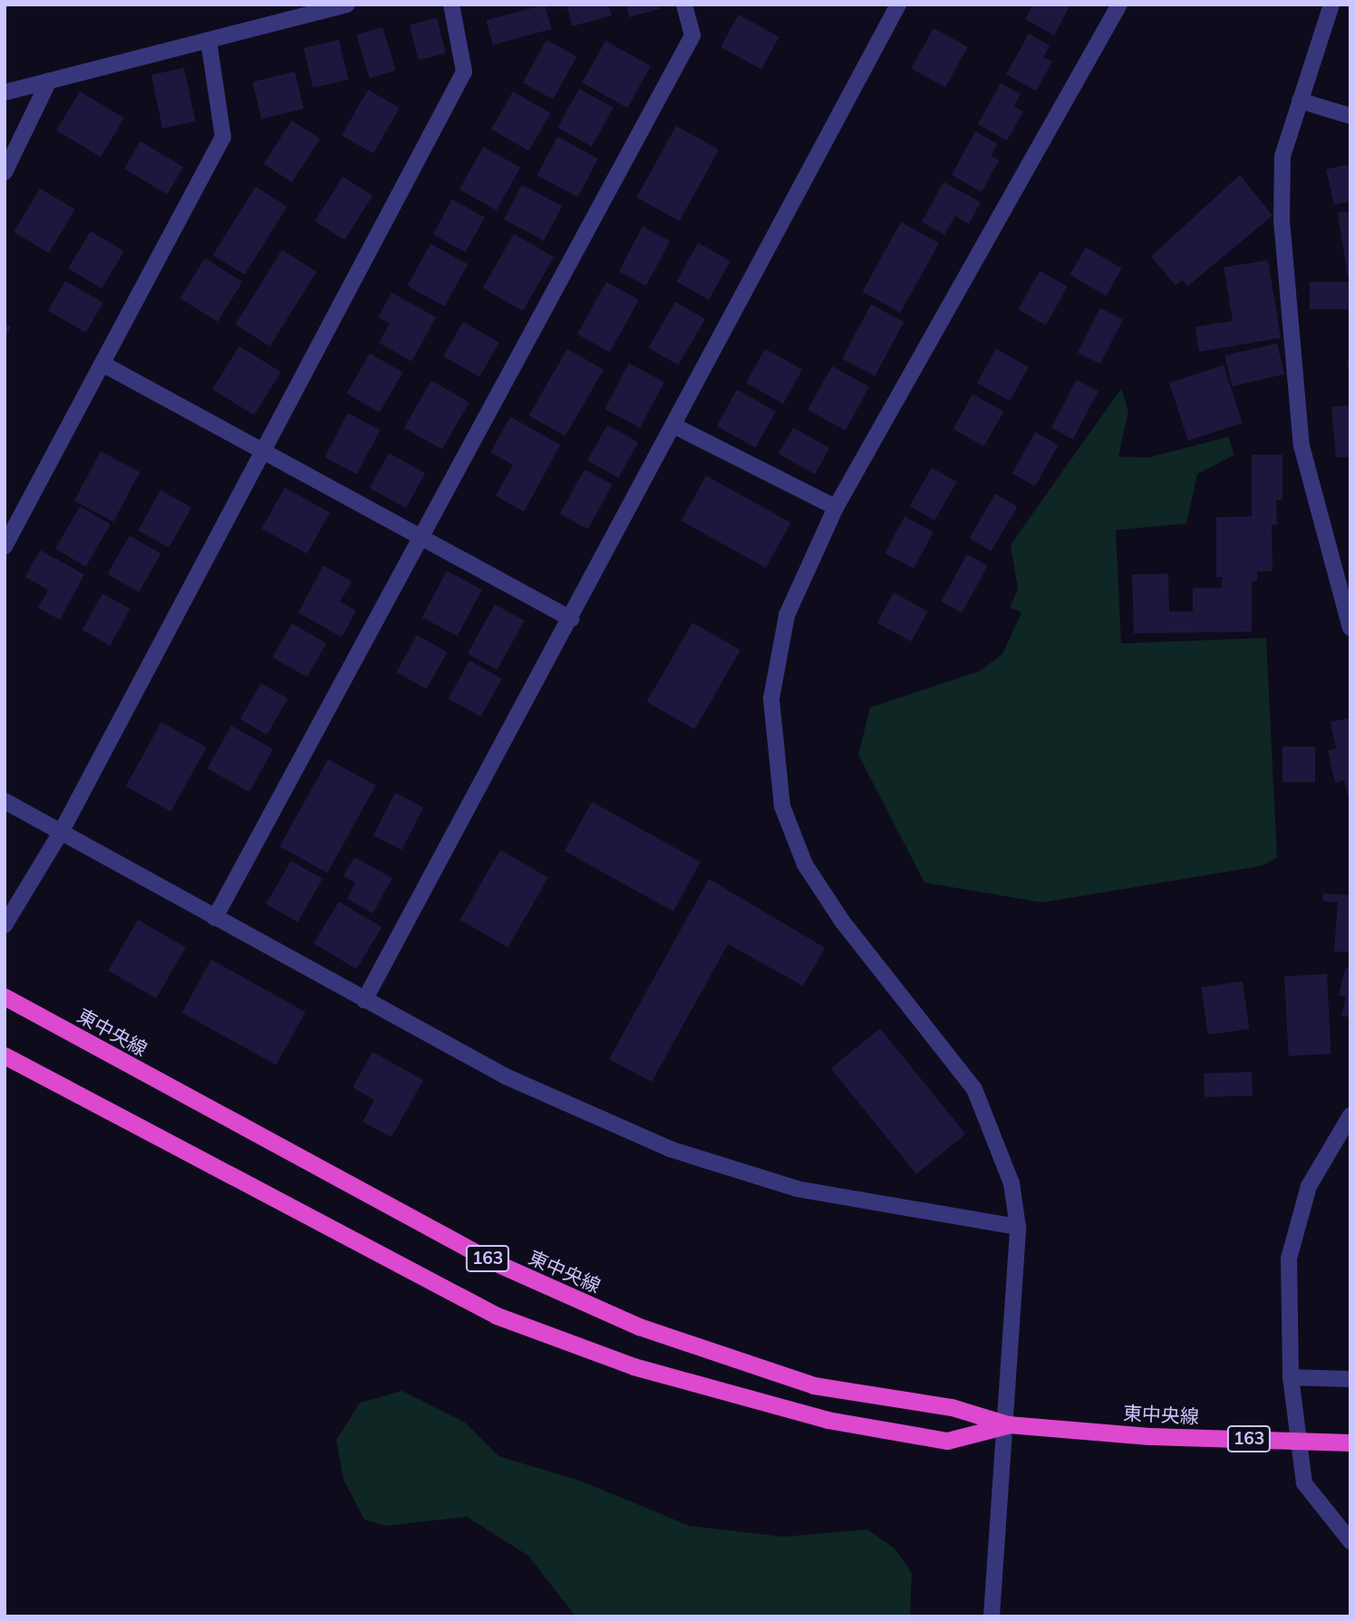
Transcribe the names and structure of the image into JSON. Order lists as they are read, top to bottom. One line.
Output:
{"streets":{"highway":["東中央線","163"]}}
